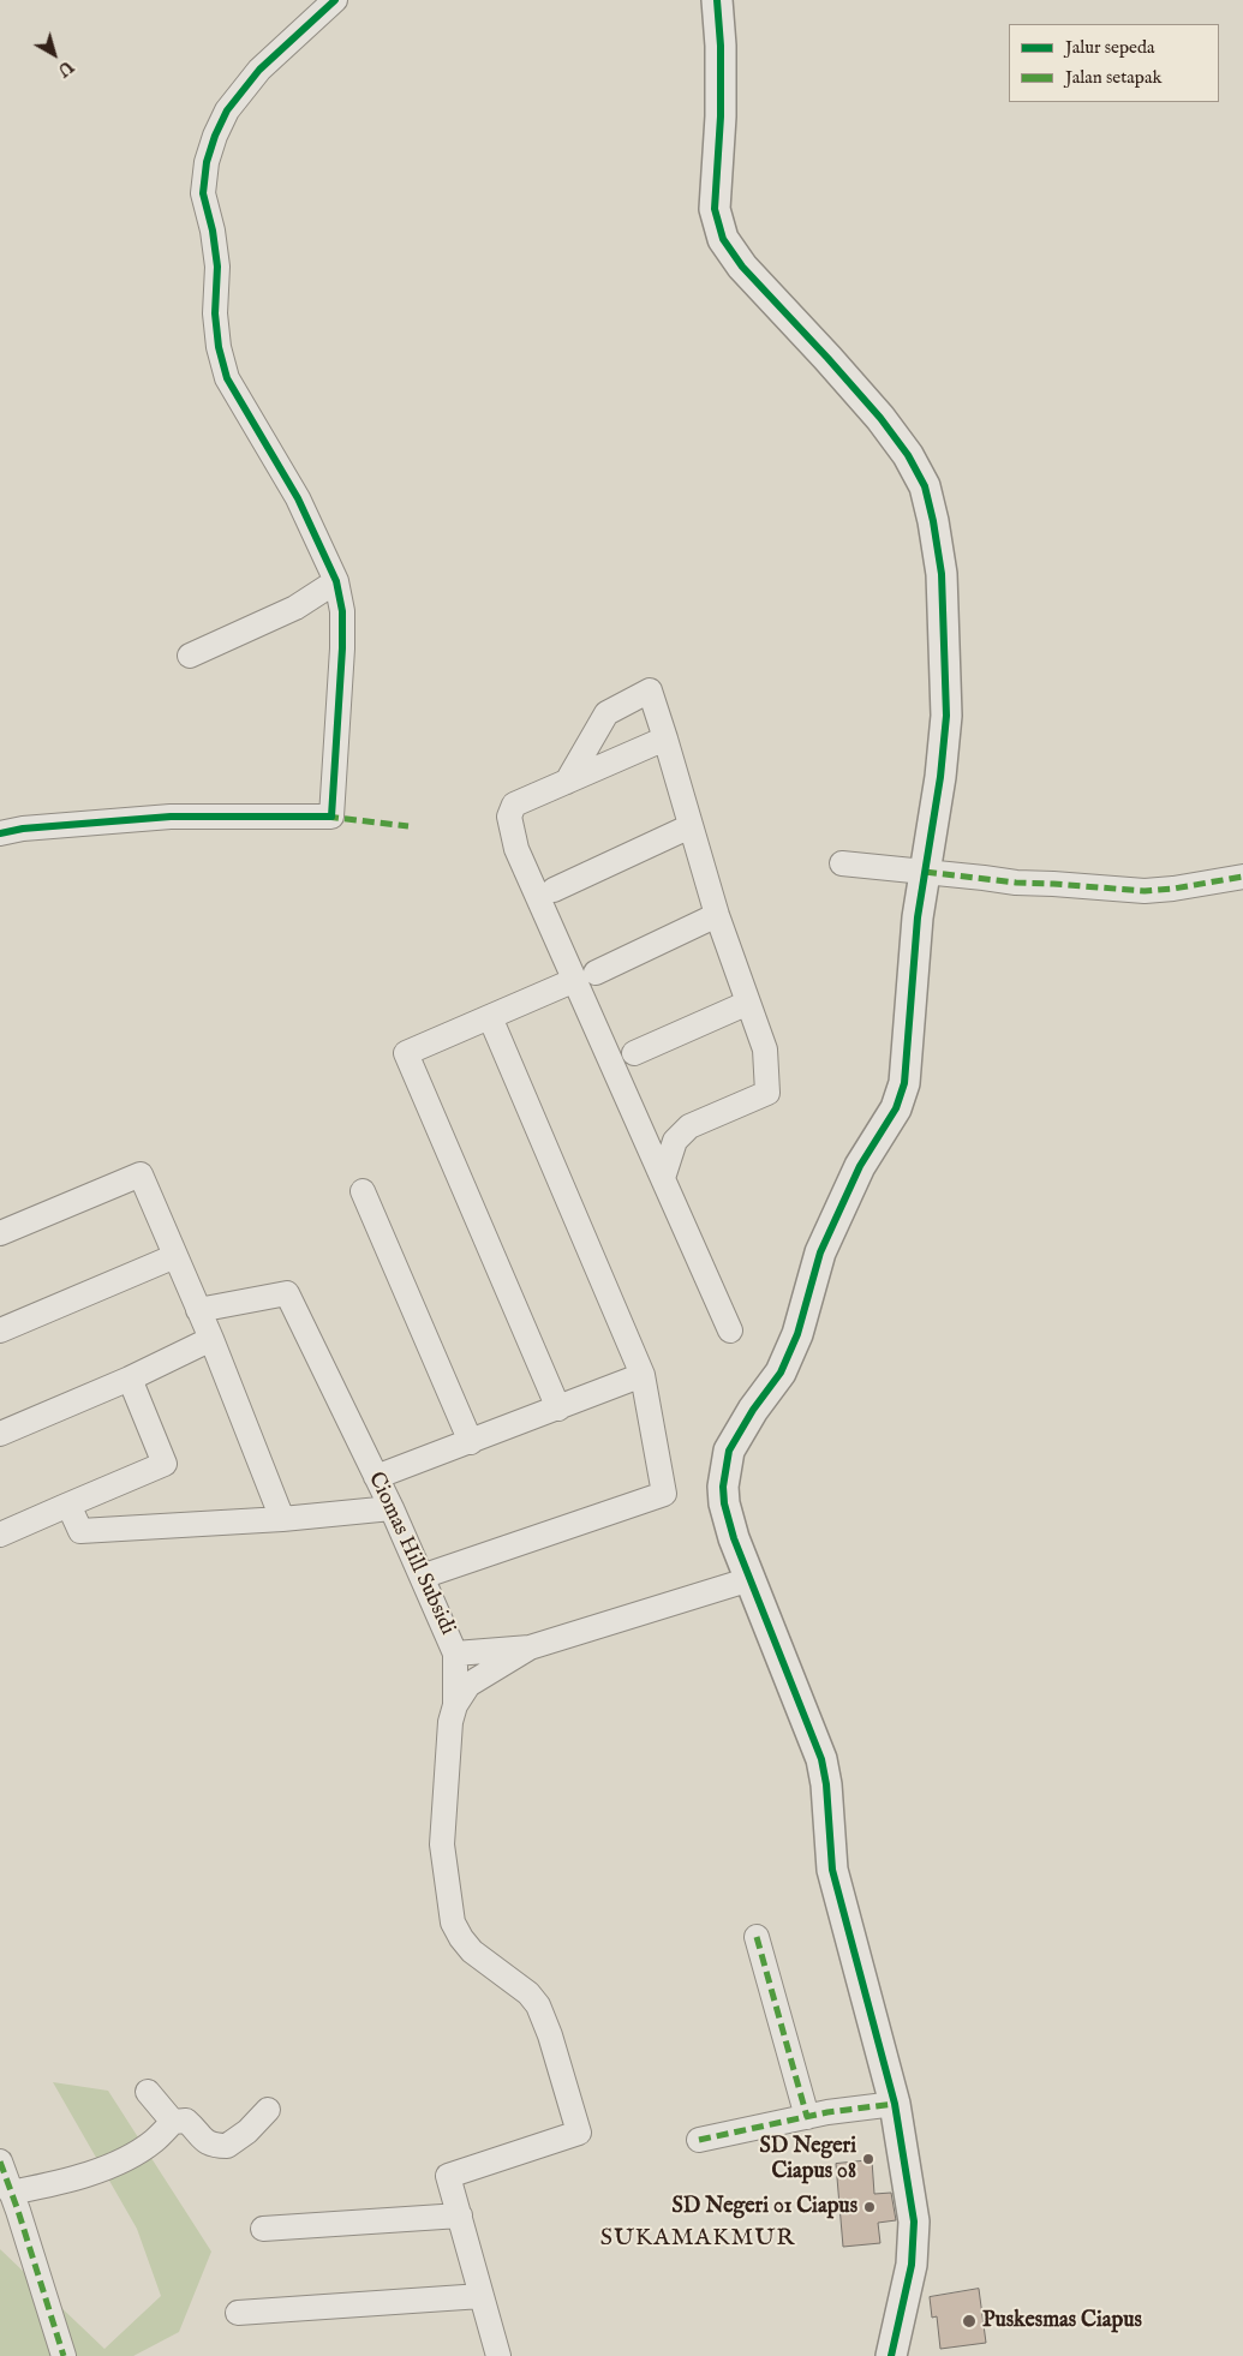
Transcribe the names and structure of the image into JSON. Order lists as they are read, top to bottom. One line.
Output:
{"streets":{"street":["Ciomas Hill Subsidi"]},"districts":["SUKAMAKMUR"],"places":["SD Negeri Ciapus 08","SD Negeri 01 Ciapus","Puskesmas Ciapus"],"legend":["Jalur sepeda","Jalan setapak"],"north":"bottom right"}
